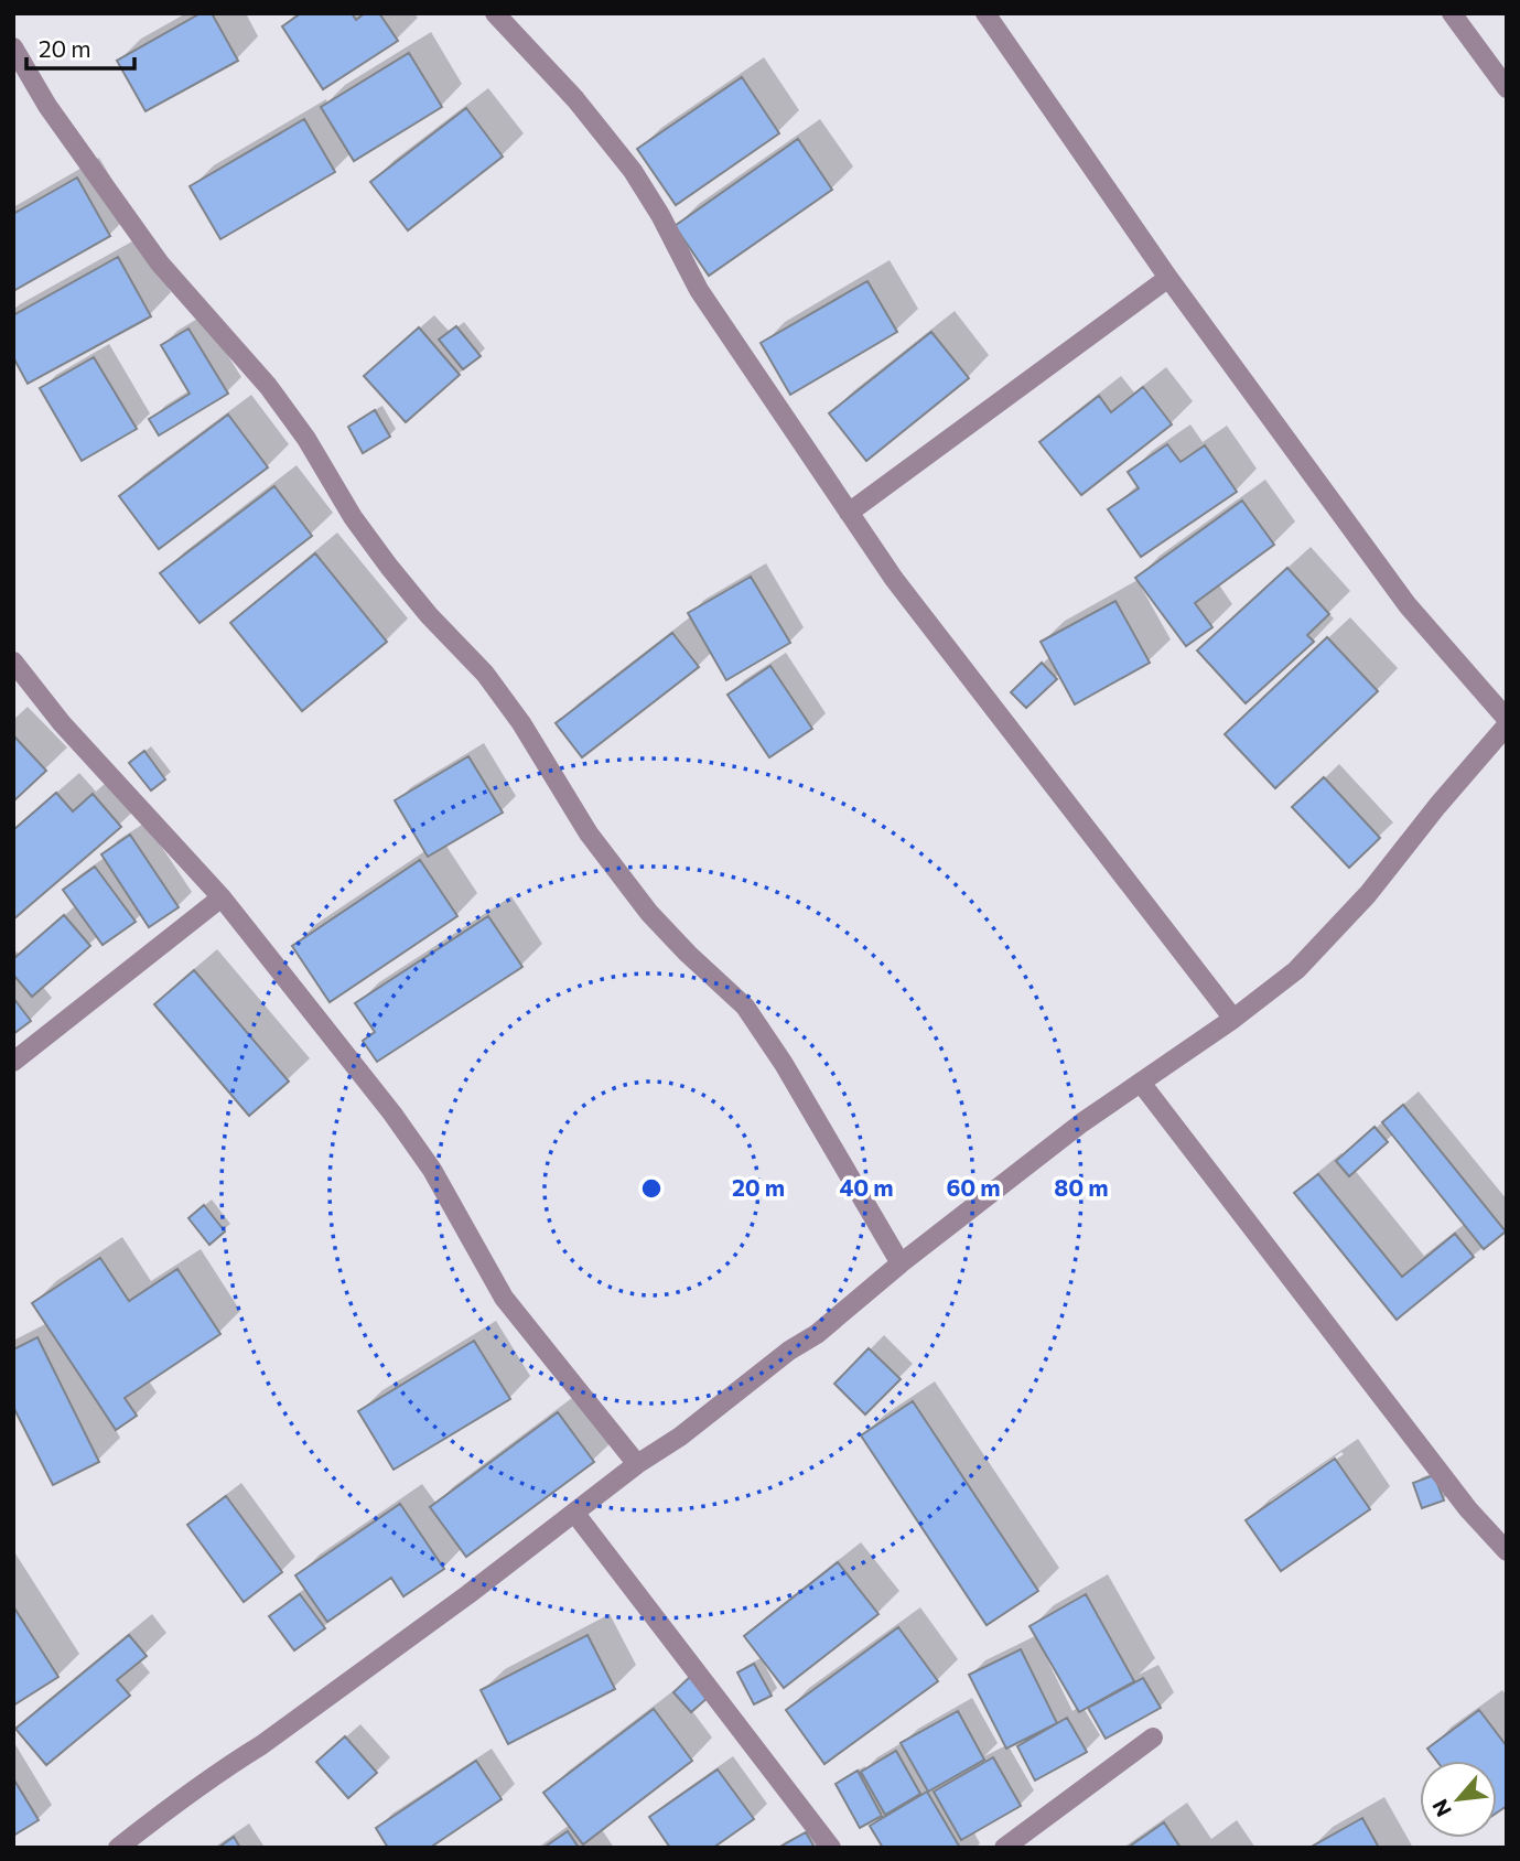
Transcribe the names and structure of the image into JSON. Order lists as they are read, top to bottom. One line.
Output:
{"scale_bar":"20 m","north":"bottom left","rings":["20 m","40 m","60 m","80 m"]}
